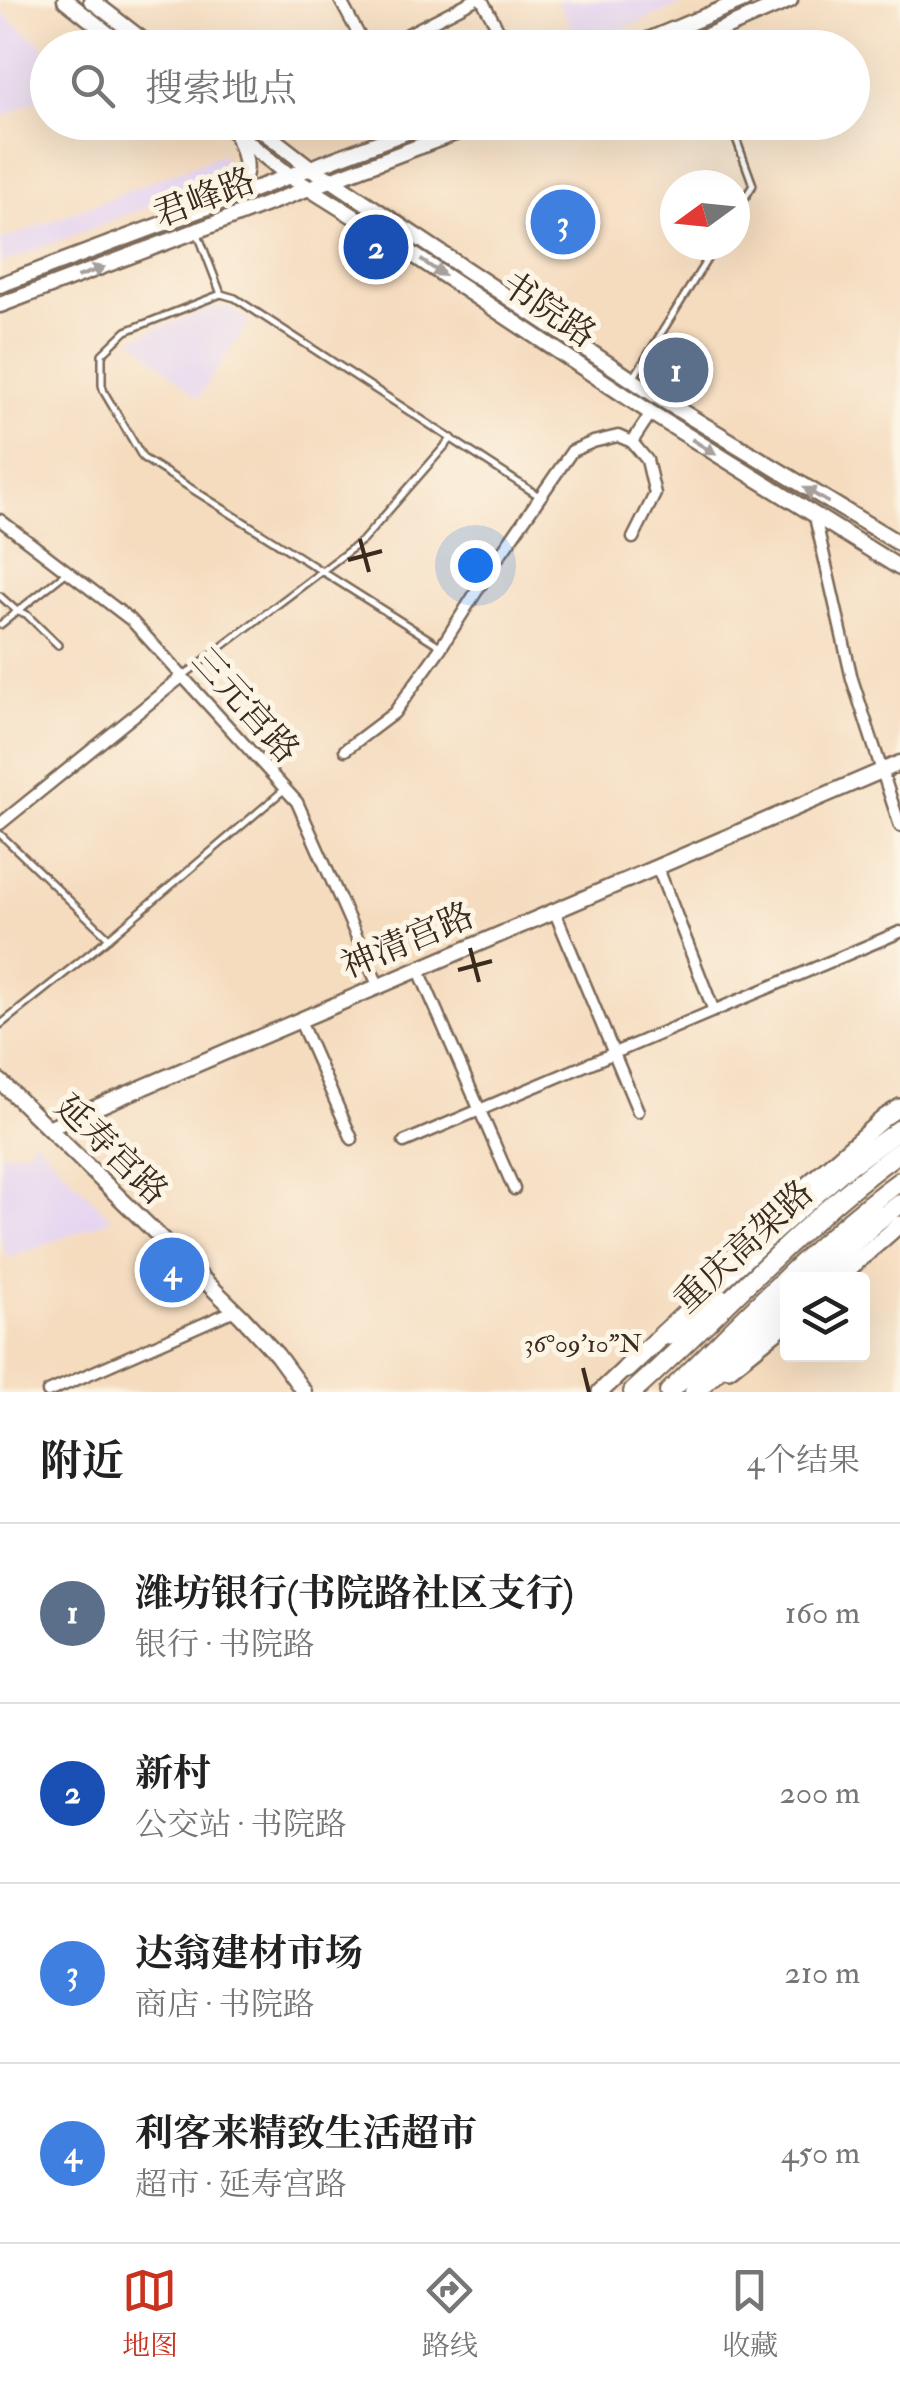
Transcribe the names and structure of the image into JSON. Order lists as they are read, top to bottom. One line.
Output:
{"streets":{"highway":["重庆高架路"],"main road":["君峰路","书院路","神清宫路","延寿宫路"],"street":["三元宫路"]},"crossings":[["君峰路","书院路"],["三元宫路","神清宫路"],["神清宫路","延寿宫路"]],"north":"left","page":{"search":"搜索地点","pins":["3","2","1","4"],"heading":["附近","4个结果"],"list":[{"mark":"1","name":"潍坊银行(书院路社区支行)","note":"银行 · 书院路","value":"160 m"},{"mark":"2","name":"新村","note":"公交站 · 书院路","value":"200 m"},{"mark":"3","name":"达翁建材市场","note":"商店 · 书院路","value":"210 m"},{"mark":"4","name":"利客来精致生活超市","note":"超市 · 延寿宫路","value":"450 m"}],"nav":["地图","路线","收藏"]},"coordinates":["36°09'10\"N"]}
